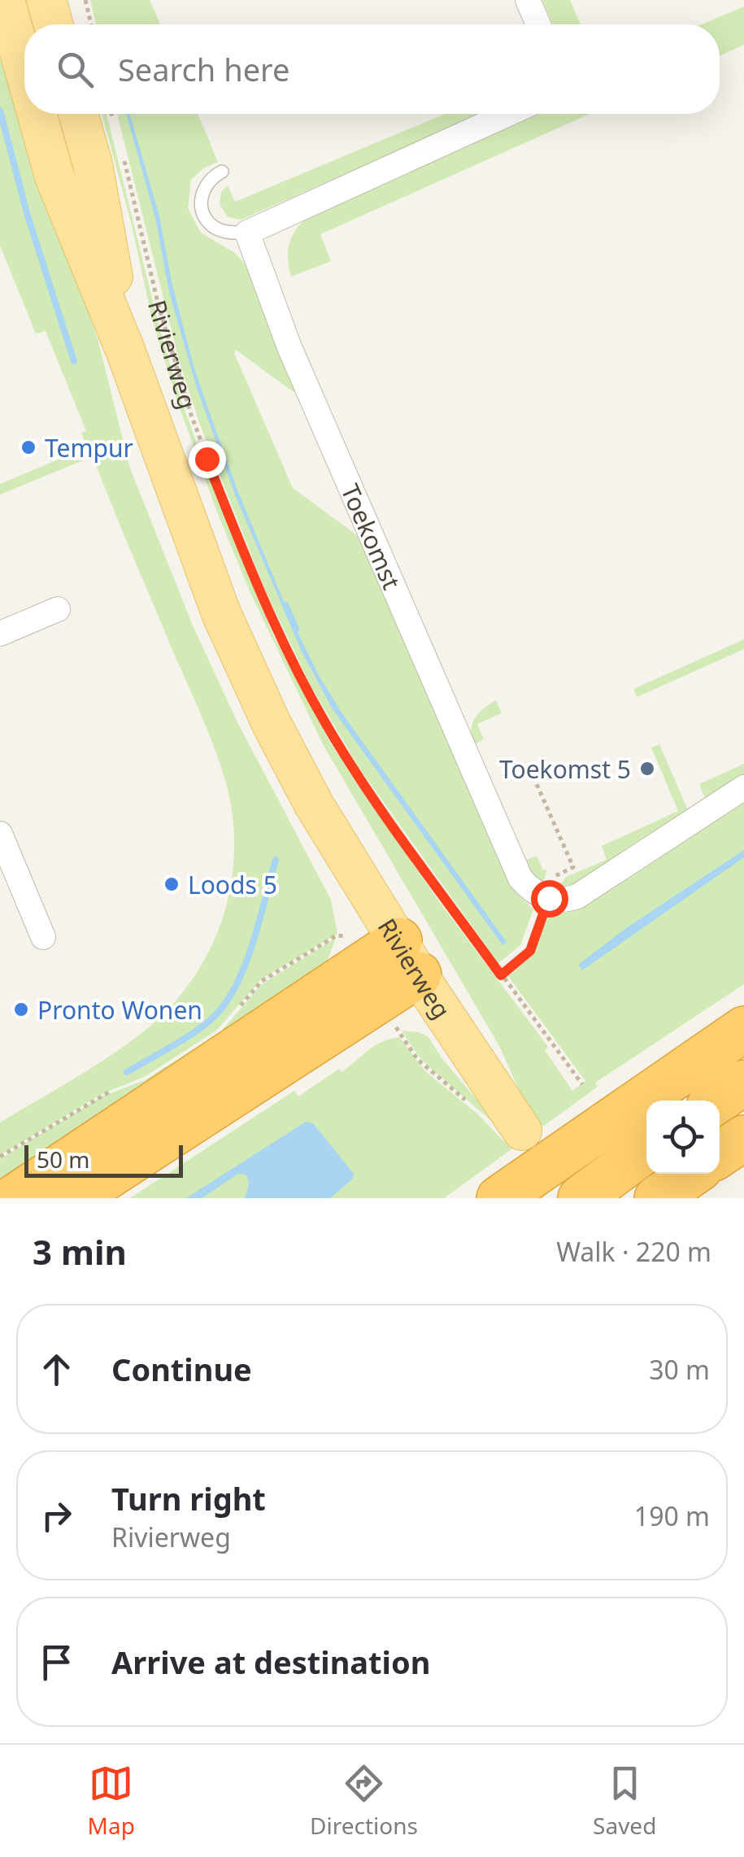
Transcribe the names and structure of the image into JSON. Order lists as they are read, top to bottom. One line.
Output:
{"streets":{"main road":["Rivierweg"],"street":["Toekomst"]},"places":["Tempur","Toekomst 5","Loods 5","Pronto Wonen"],"scale_bar":"50 m","page":{"search":"Search here","scale":"50 m","heading":["3 min","Walk · 220 m"],"list":[["Continue","30 m"],["Turn right","Rivierweg","190 m"],"Arrive at destination"],"nav":["Map","Directions","Saved"]}}
